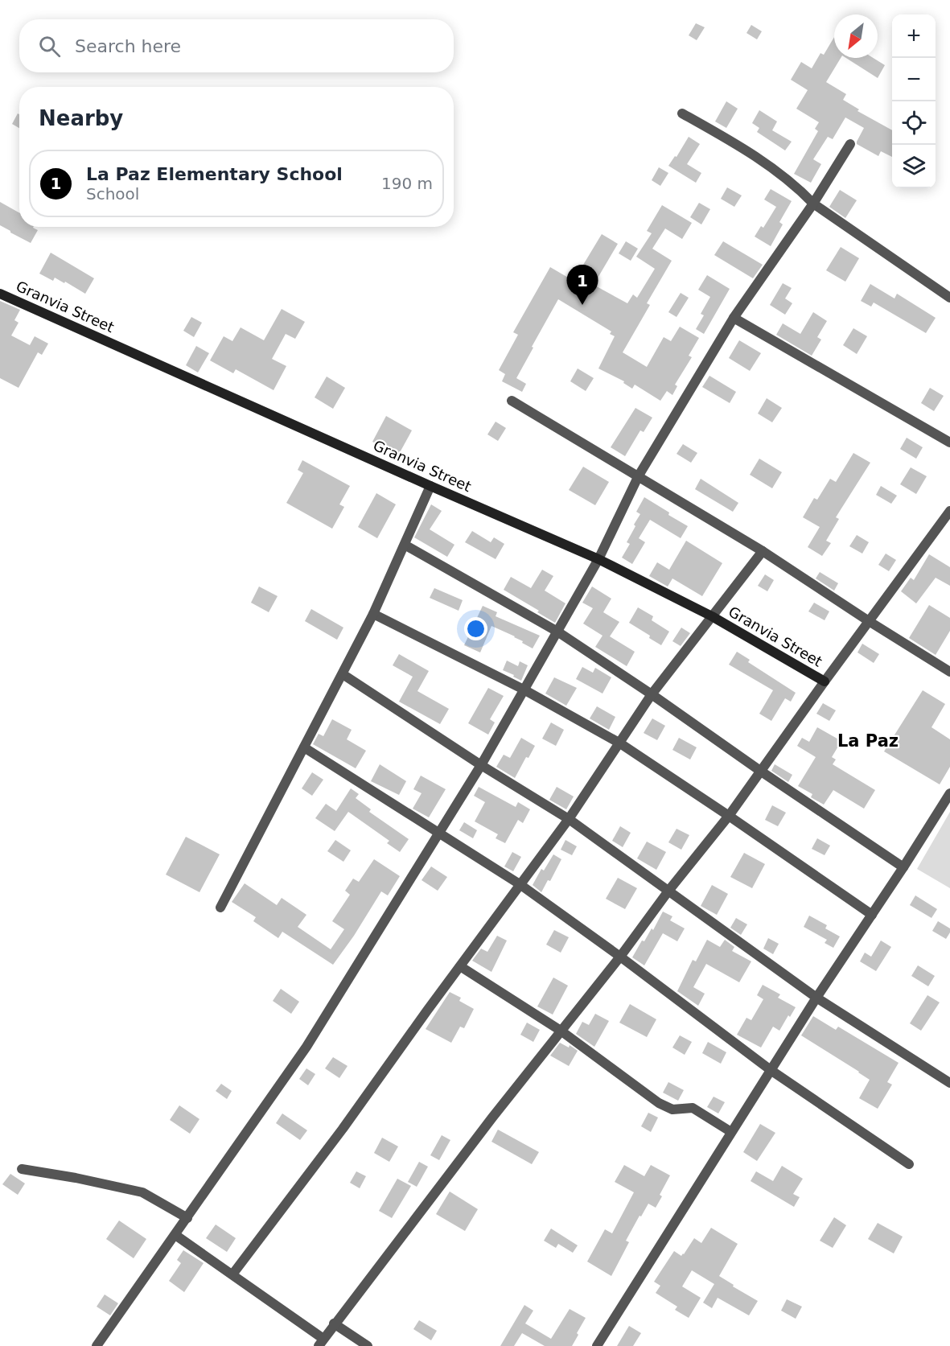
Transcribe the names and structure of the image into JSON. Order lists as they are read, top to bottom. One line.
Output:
{"streets":{"street":["Granvia Street"]},"districts":["La Paz"],"north":"bottom left","page":{"map_buttons":["+","−"],"search":"Search here","heading":"Nearby","list":[{"mark":"1","name":"La Paz Elementary School","note":"School","value":"190 m"}],"pins":"1"}}
